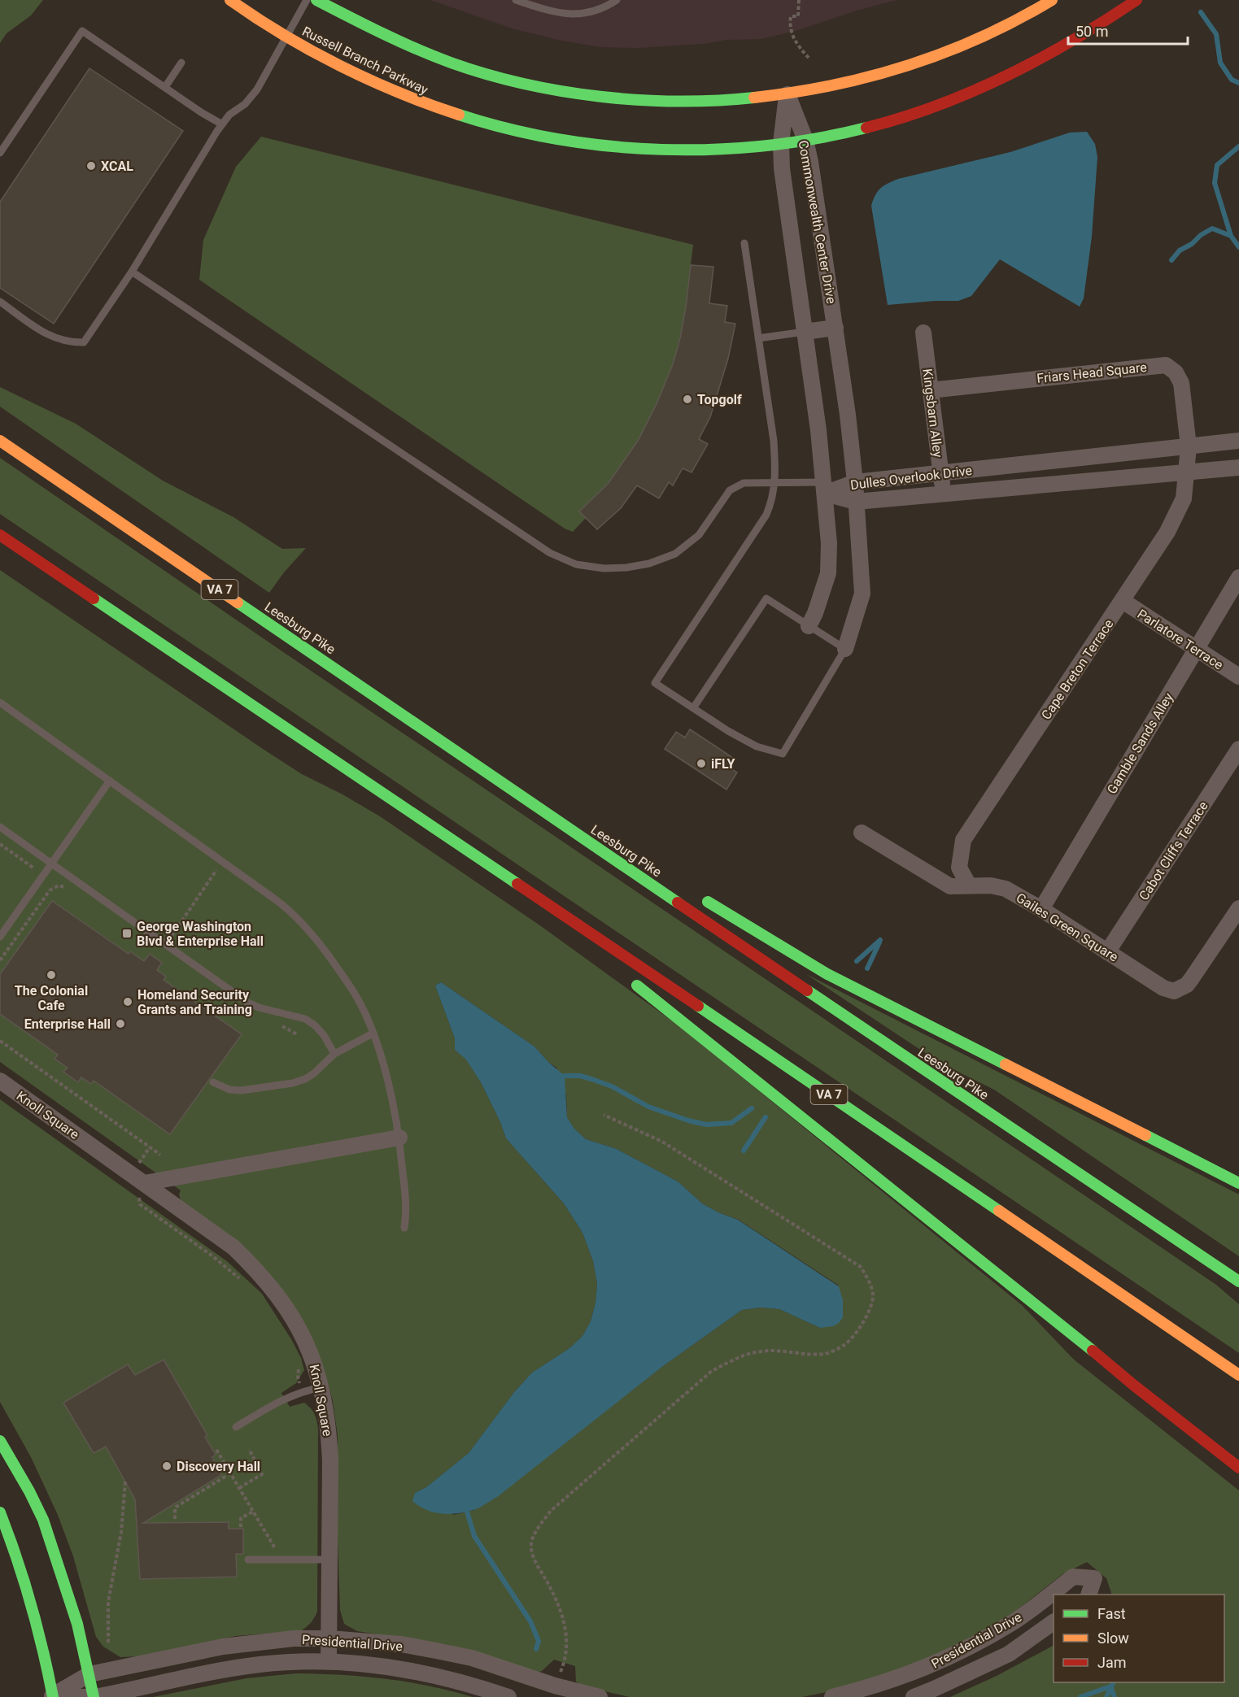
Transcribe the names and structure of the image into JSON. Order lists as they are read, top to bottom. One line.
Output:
{"streets":{"main road":["Russell Branch Parkway","VA 7","Leesburg Pike"],"street":["Commonwealth Center Drive","Friars Head Square","Kingsbarn Alley","Dulles Overlook Drive","Parlatore Terrace","Cape Breton Terrace","Gamble Sands Alley","Cabot Cliffs Terrace","Gailes Green Square","Knoll Square","Presidential Drive"]},"crossings":[["Russell Branch Parkway","Commonwealth Center Drive"],["Commonwealth Center Drive","Dulles Overlook Drive"],["Friars Head Square","Kingsbarn Alley"],["Friars Head Square","Dulles Overlook Drive"],["Friars Head Square","Cape Breton Terrace"],["Kingsbarn Alley","Dulles Overlook Drive"],["Dulles Overlook Drive","Cape Breton Terrace"],["Parlatore Terrace","Cape Breton Terrace"],["Parlatore Terrace","Gamble Sands Alley"],["Cape Breton Terrace","Gailes Green Square"],["Gamble Sands Alley","Gailes Green Square"],["Cabot Cliffs Terrace","Gailes Green Square"],["Knoll Square","Presidential Drive"]],"places":{"other":["XCAL","Topgolf","iFLY","The Colonial Cafe","Homeland Security Grants and Training","Enterprise Hall","Discovery Hall"],"transit":["George Washington Blvd & Enterprise Hall"]},"legend":["Fast","Slow","Jam"],"scale_bar":"50 m"}
